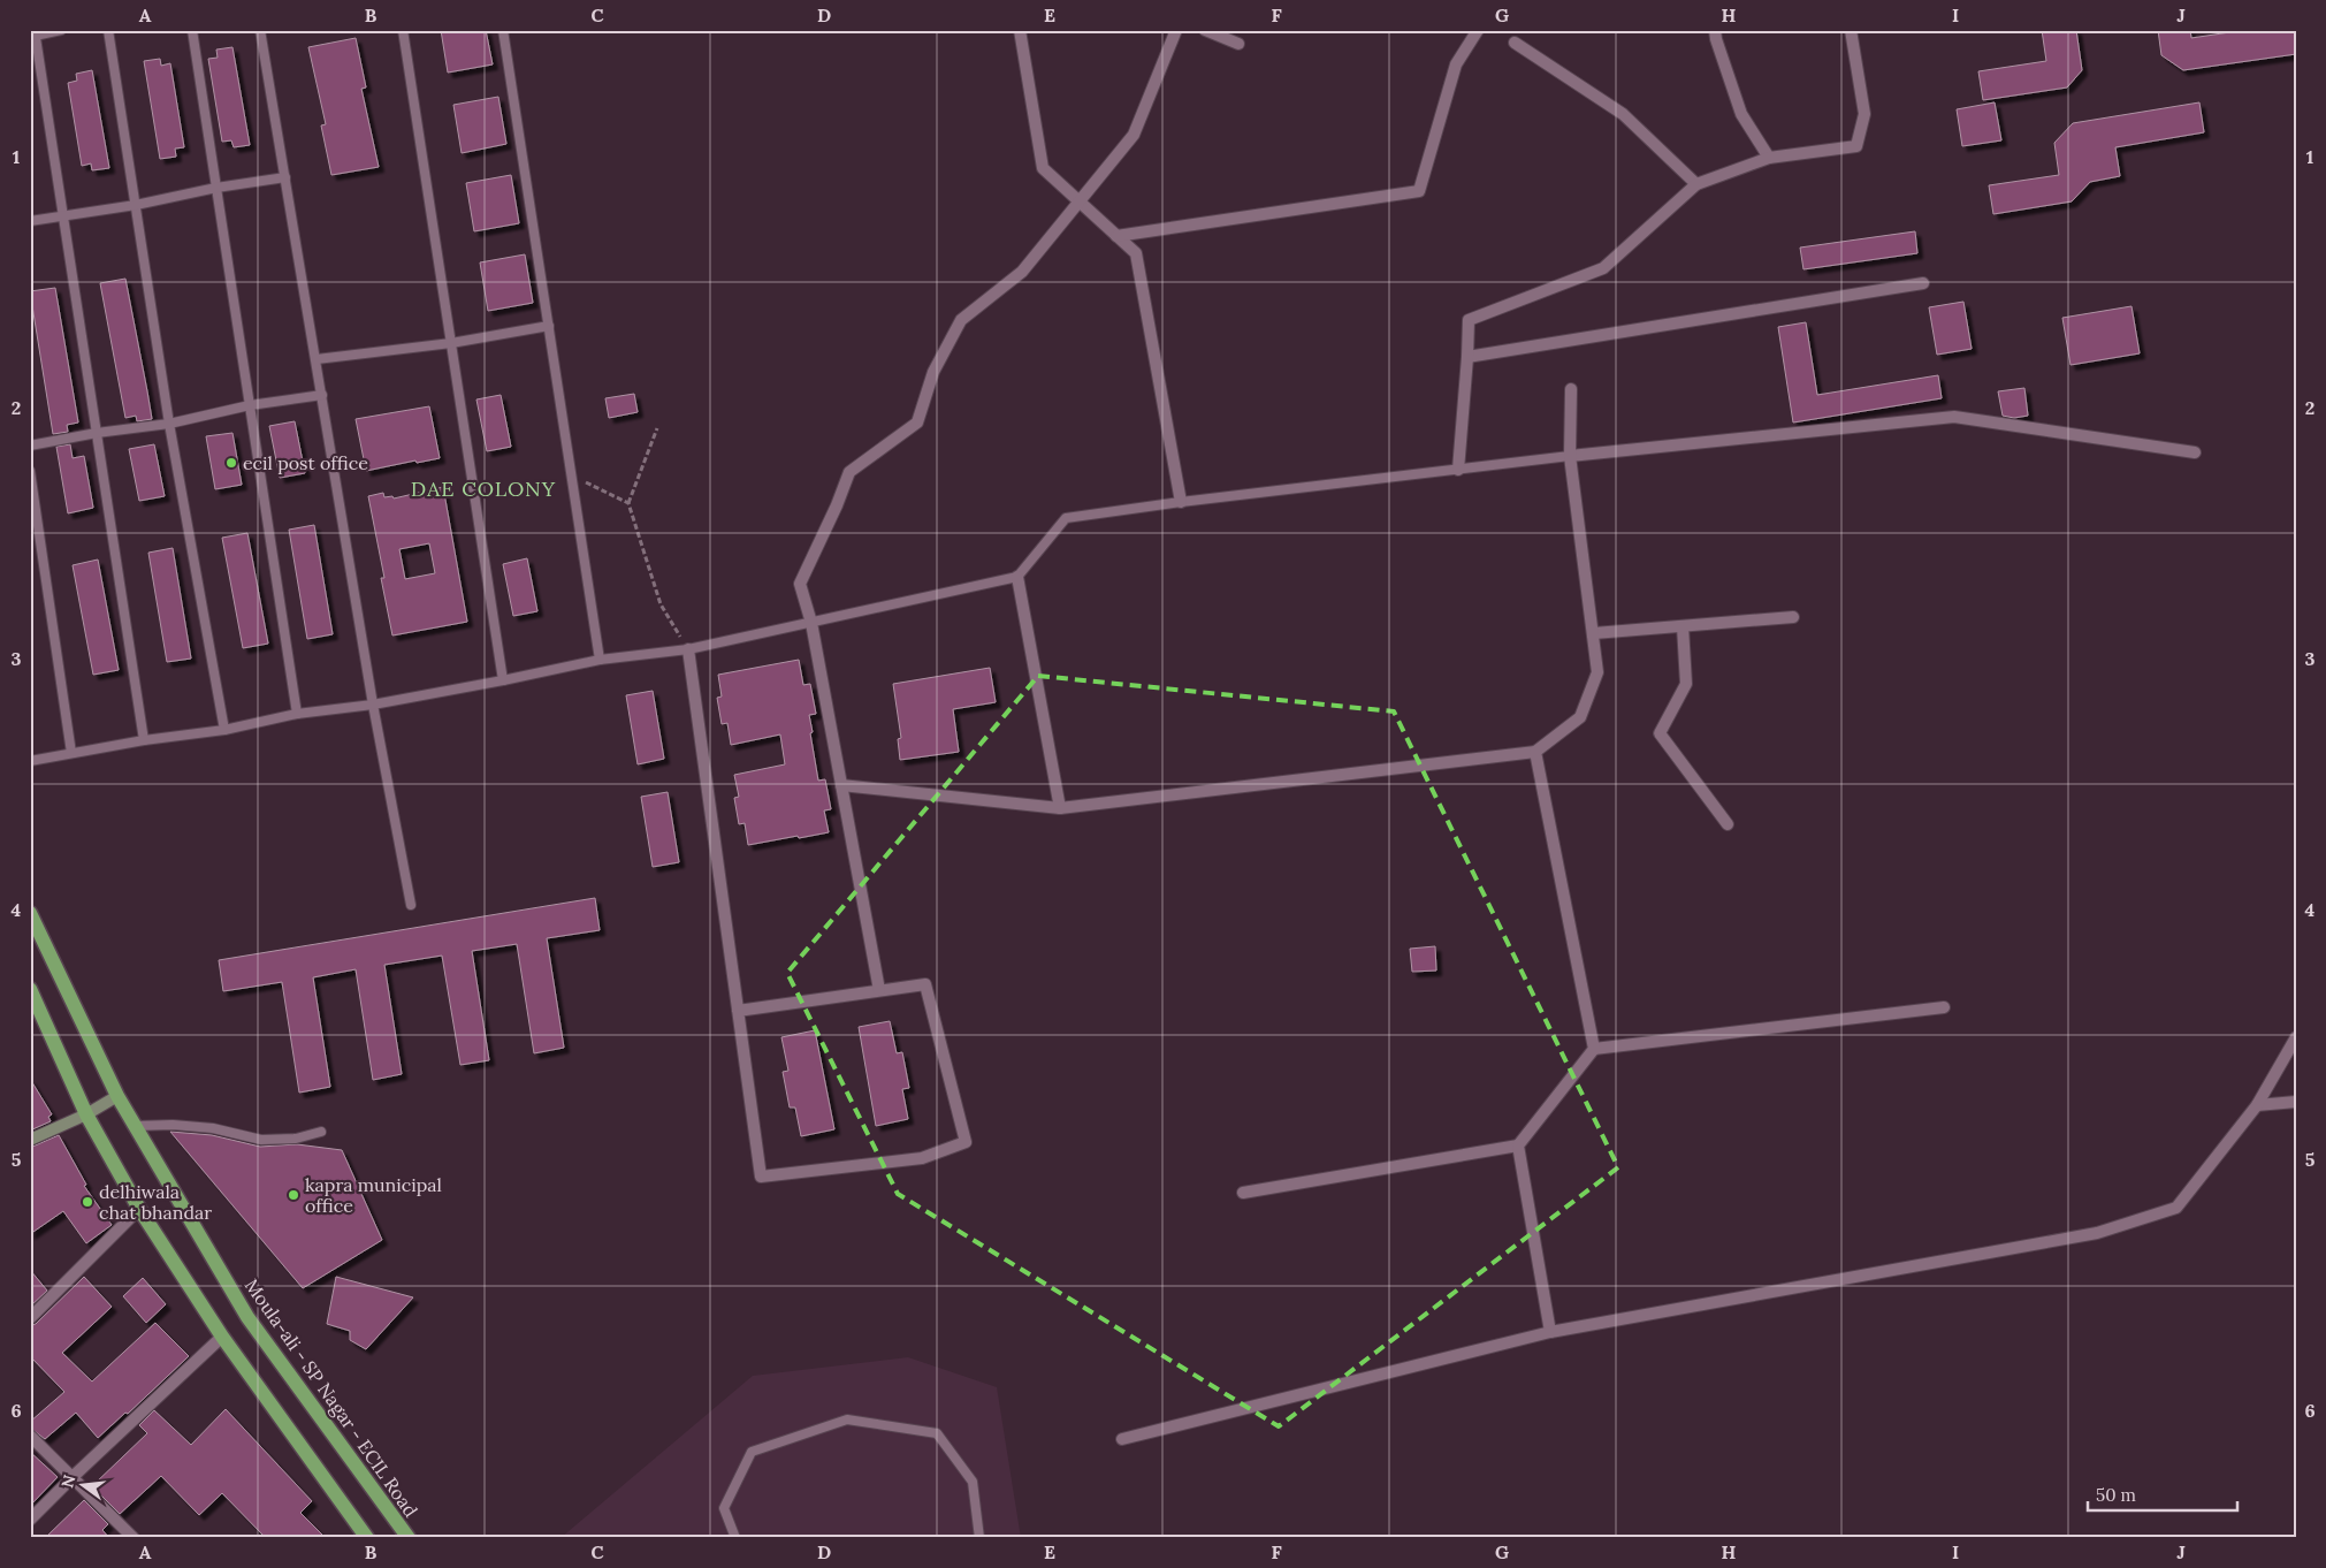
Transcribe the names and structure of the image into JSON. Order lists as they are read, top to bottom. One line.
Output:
{"streets":{"main road":["Moula-ali - SP Nagar - ECIL Road"]},"districts":["DAE COLONY"],"places":["ecil post office","kapra municipal office","delhiwala chat bhandar"],"scale_bar":"50 m","north":"left","grid":{"columns":["A","B","C","D","E","F","G","H","I","J"],"rows":["1","2","3","4","5","6"]}}
